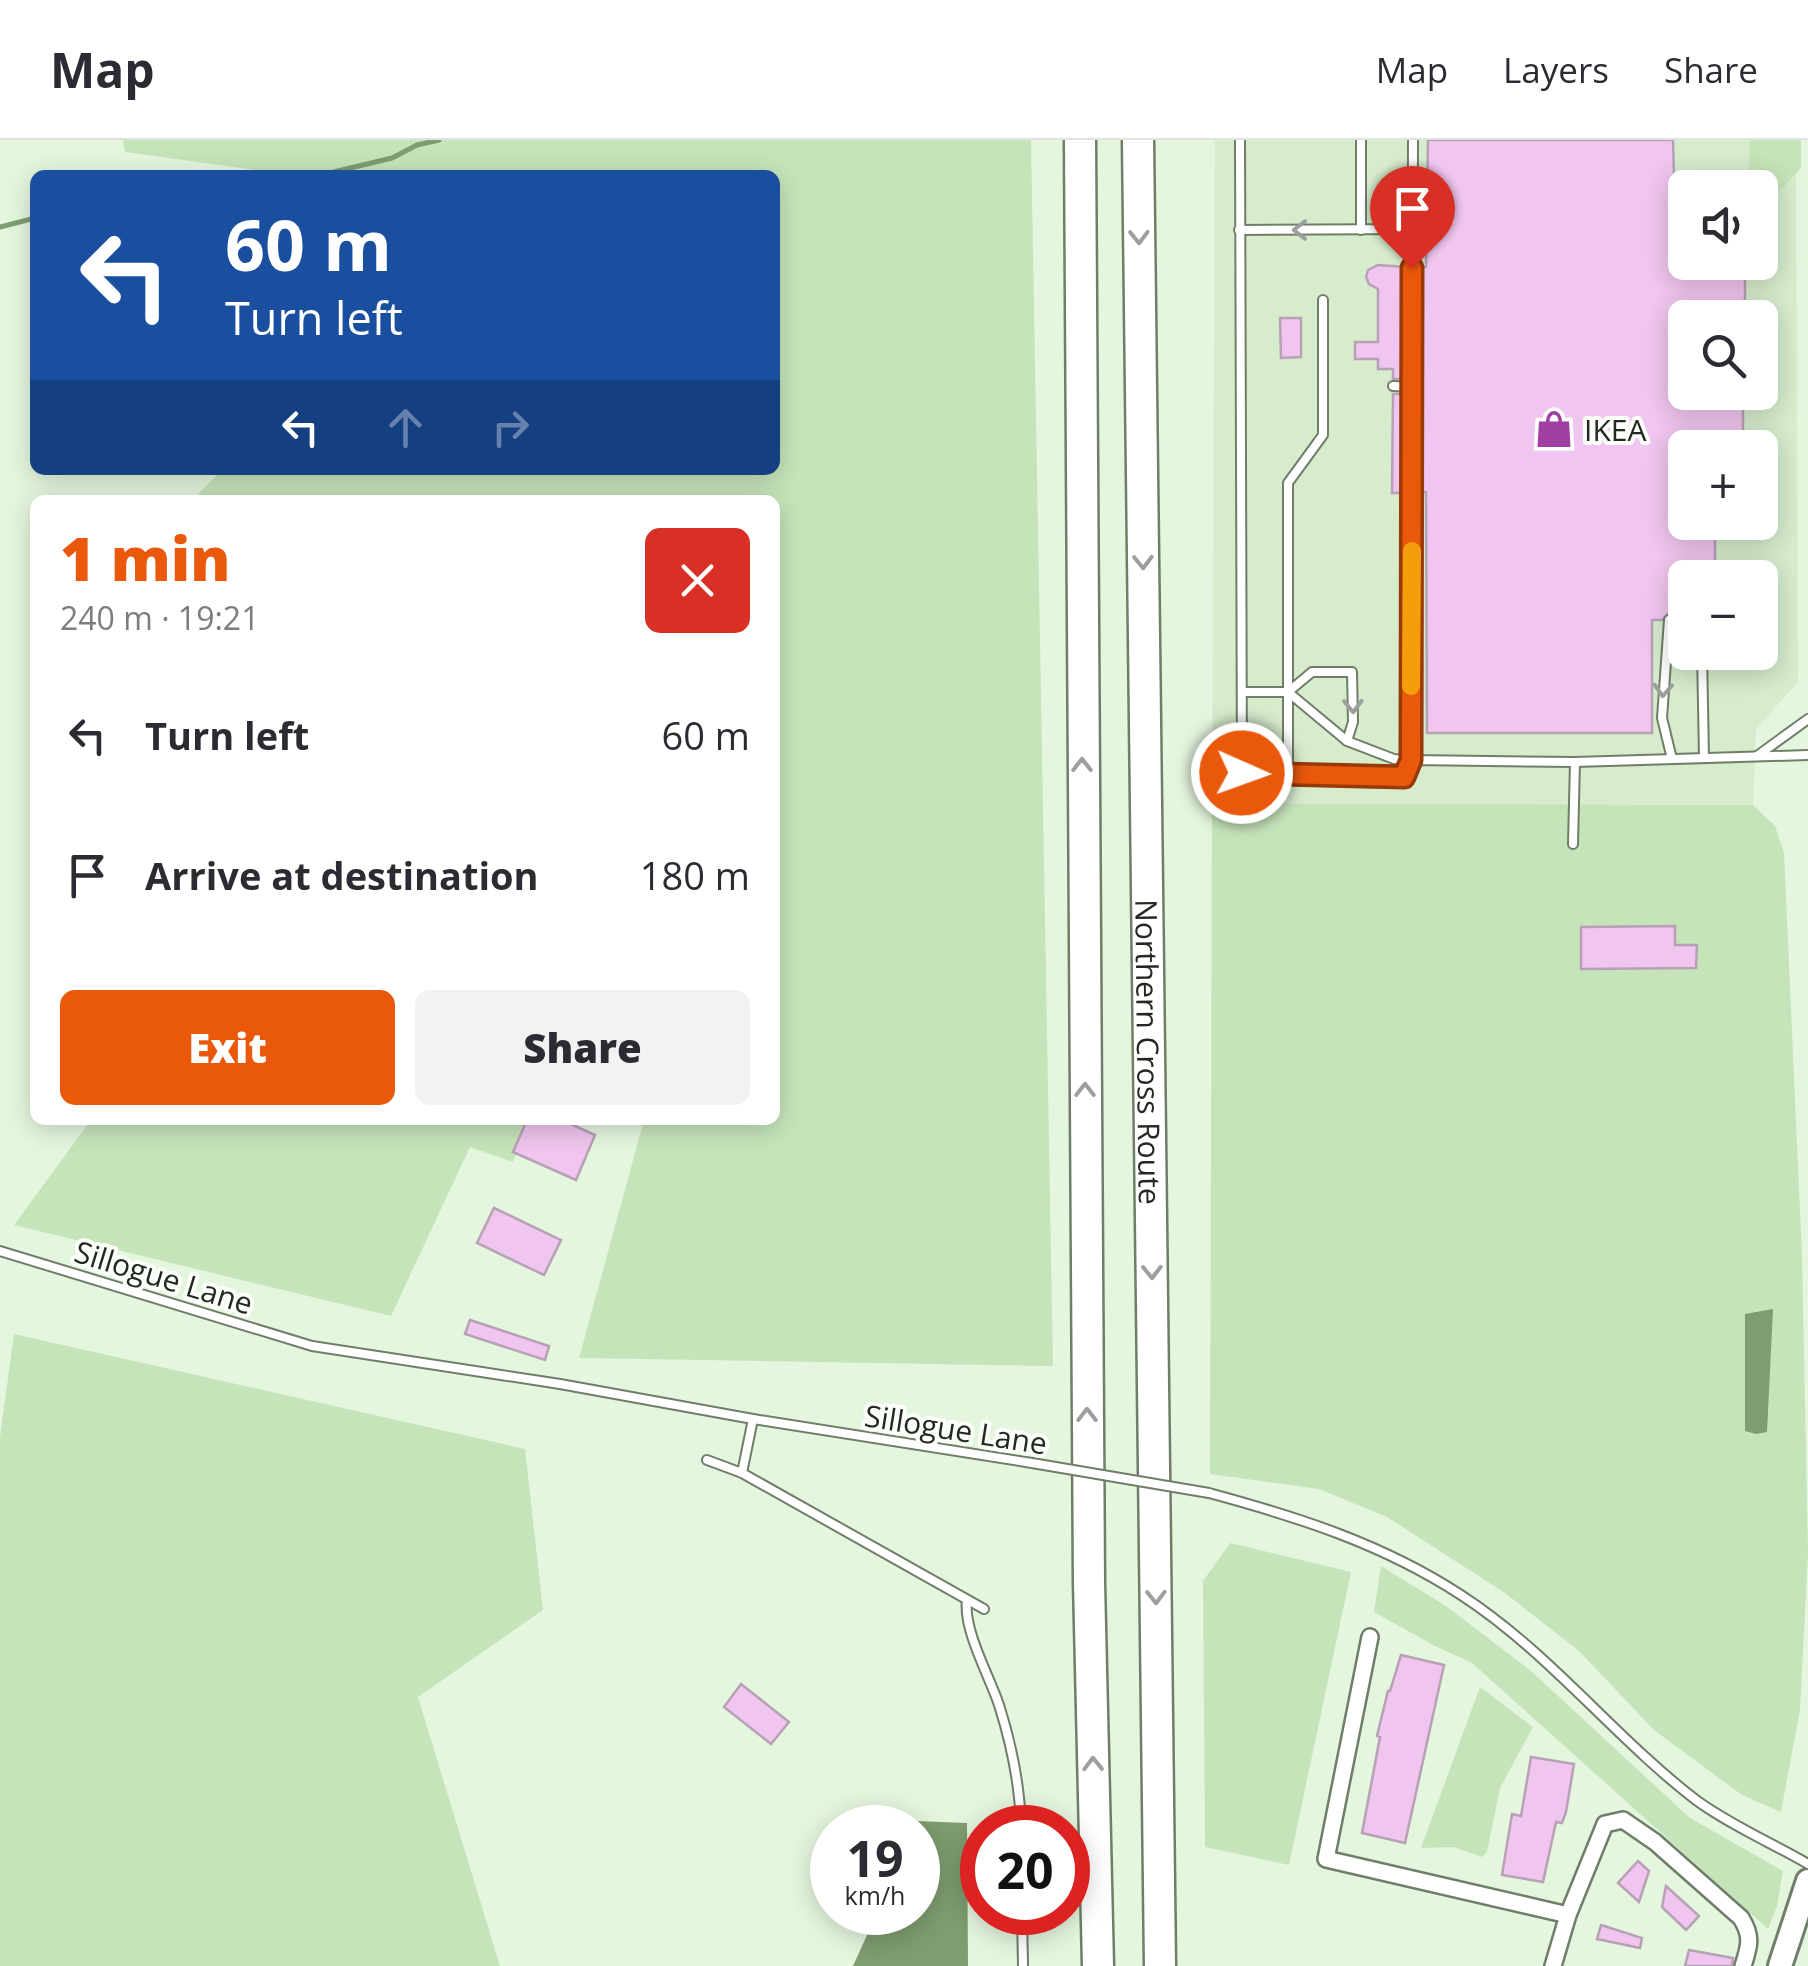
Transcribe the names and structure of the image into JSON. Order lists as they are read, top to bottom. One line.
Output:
{"streets":{"highway":["Northern Cross Route"],"lane":["Sillogue Lane"]},"places":{"shop":["IKEA"]},"page":{"header":"Map","nav":["Map","Layers","Share"],"map_buttons":["+","−"],"turn":["60 m","Turn left"],"heading":["1 min","240 m · 19:21"],"list":[{"name":"Turn left","value":"60 m"},{"name":"Arrive at destination","value":"180 m"}],"buttons":["Exit","Share"],"speed":"19 km/h","limit":"20"}}
